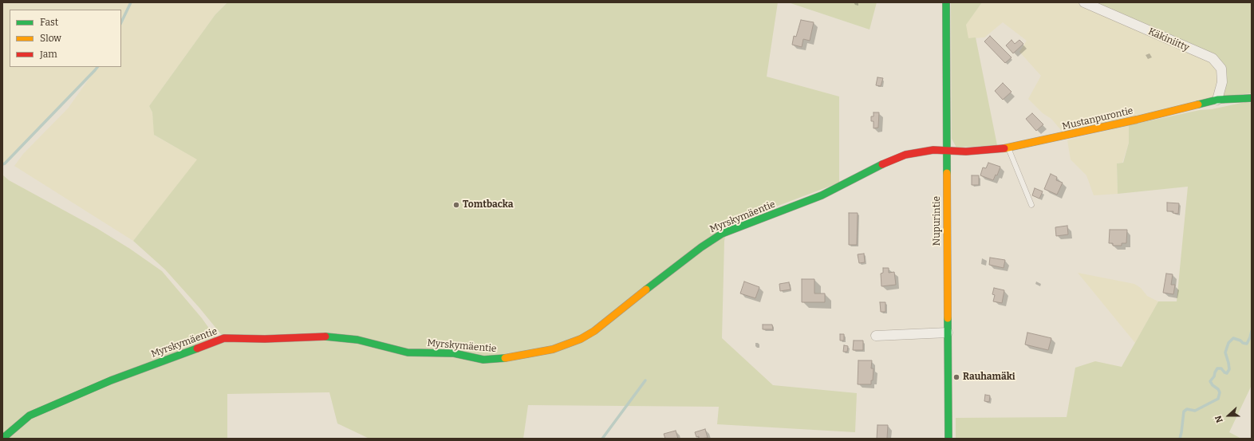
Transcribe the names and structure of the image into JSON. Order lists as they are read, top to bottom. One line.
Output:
{"streets":{"street":["Käkiniitty","Mustanpurontie","Myrskymäentie","Nupurintie"]},"crossings":[["Käkiniitty","Mustanpurontie"],["Mustanpurontie","Myrskymäentie"],["Mustanpurontie","Nupurintie"],["Myrskymäentie","Nupurintie"]],"places":["Tomtbacka","Rauhamäki"],"legend":["Fast","Slow","Jam"],"north":"left"}
